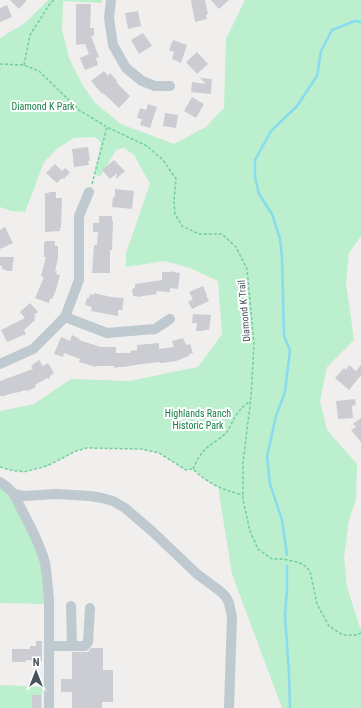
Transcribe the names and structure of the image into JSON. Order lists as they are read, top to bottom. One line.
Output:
{"streets":{"path":["Diamond K Trail"]},"parks":["Diamond K Park","Highlands Ranch Historic Park"],"north":"top"}
